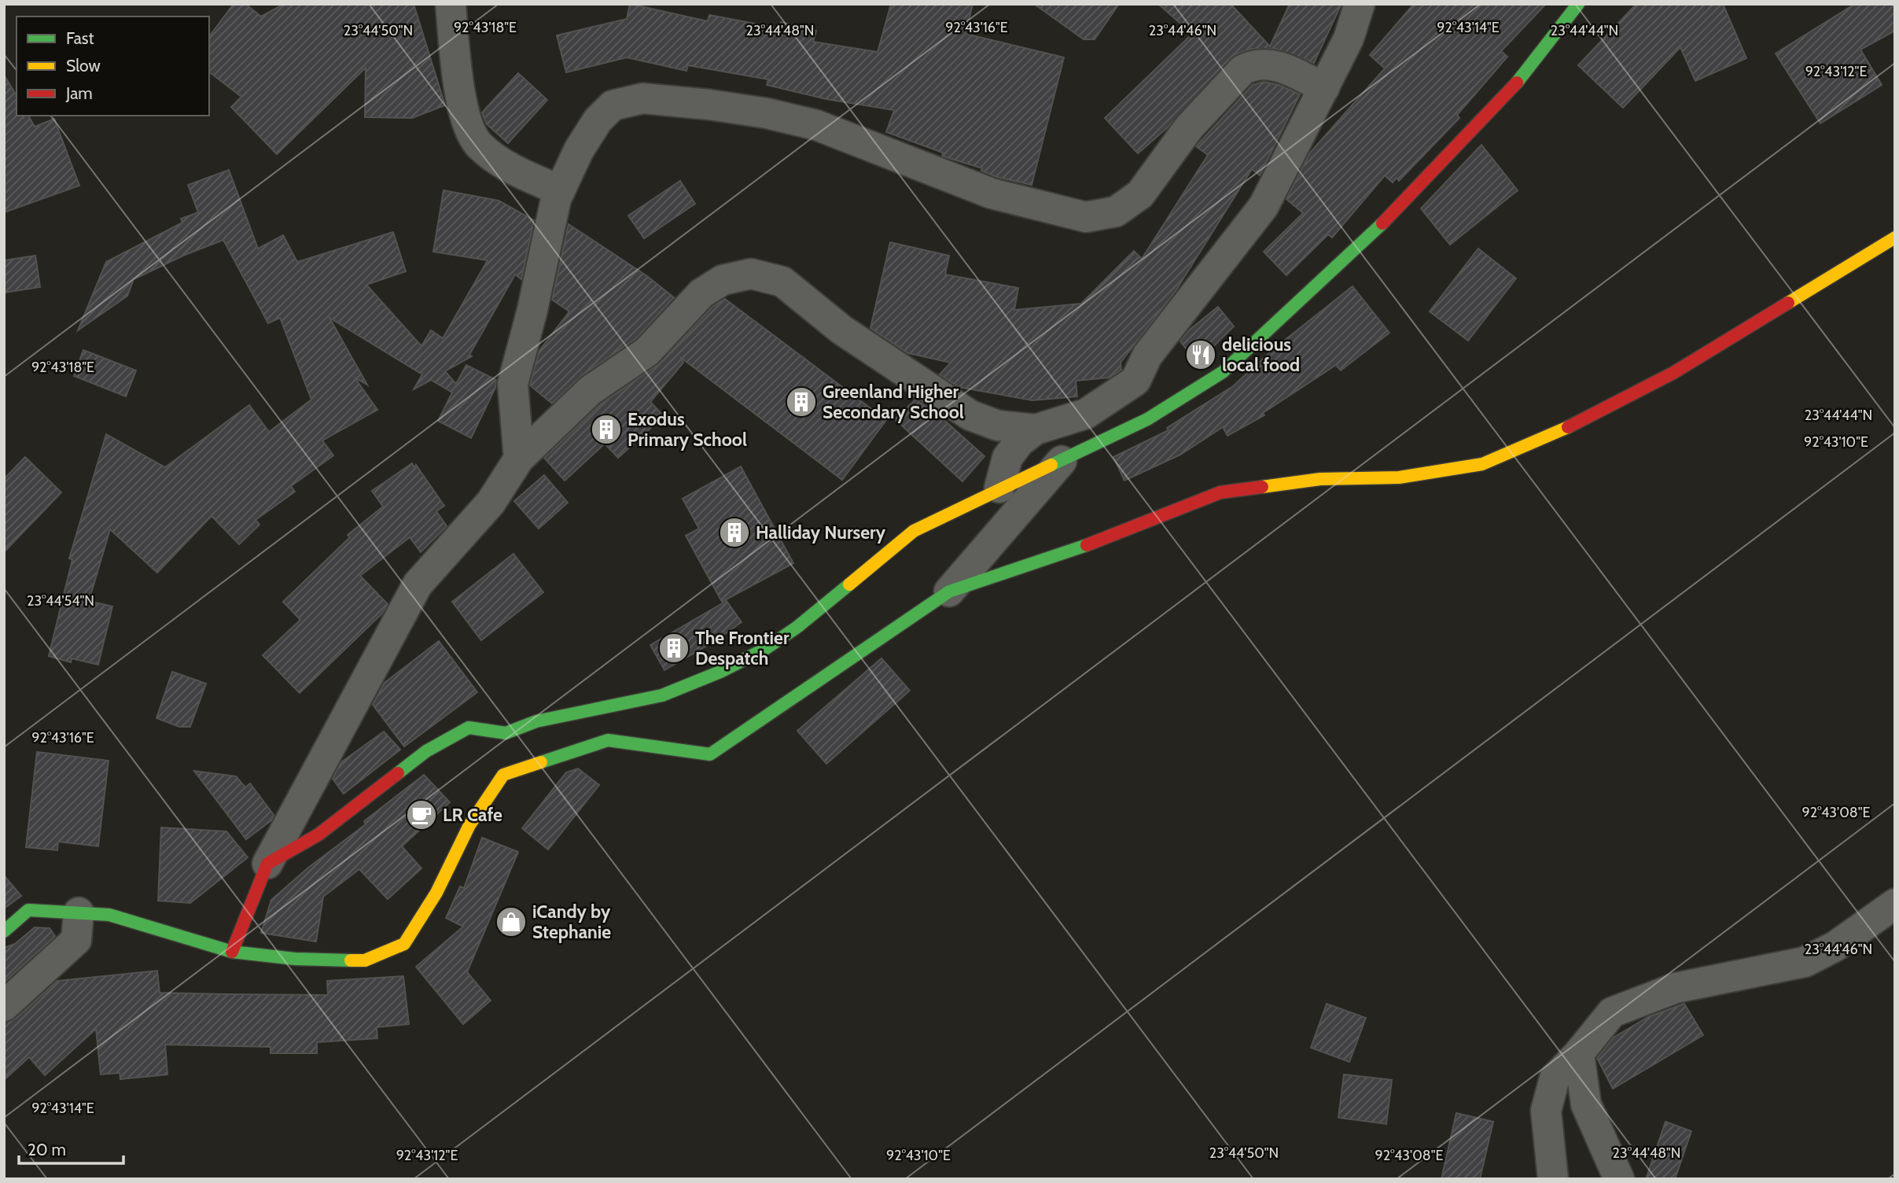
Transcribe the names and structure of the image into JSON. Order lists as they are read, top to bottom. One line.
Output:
{"places":{"restaurant":["delicious local food"],"building":["Greenland Higher Secondary School","Exodus Primary School","Halliday Nursery","The Frontier Despatch"],"cafe":["LR Cafe"],"shop":["iCandy by Stephanie"]},"legend":["Fast","Slow","Jam"],"scale_bar":"20 m","coordinates":["92°43'18\"E","92°43'16\"E","92°43'14\"E","23°44'50\"N","23°44'48\"N","23°44'46\"N","23°44'44\"N","92°43'12\"E","92°43'10\"E","23°44'54\"N","92°43'08\"E"]}
